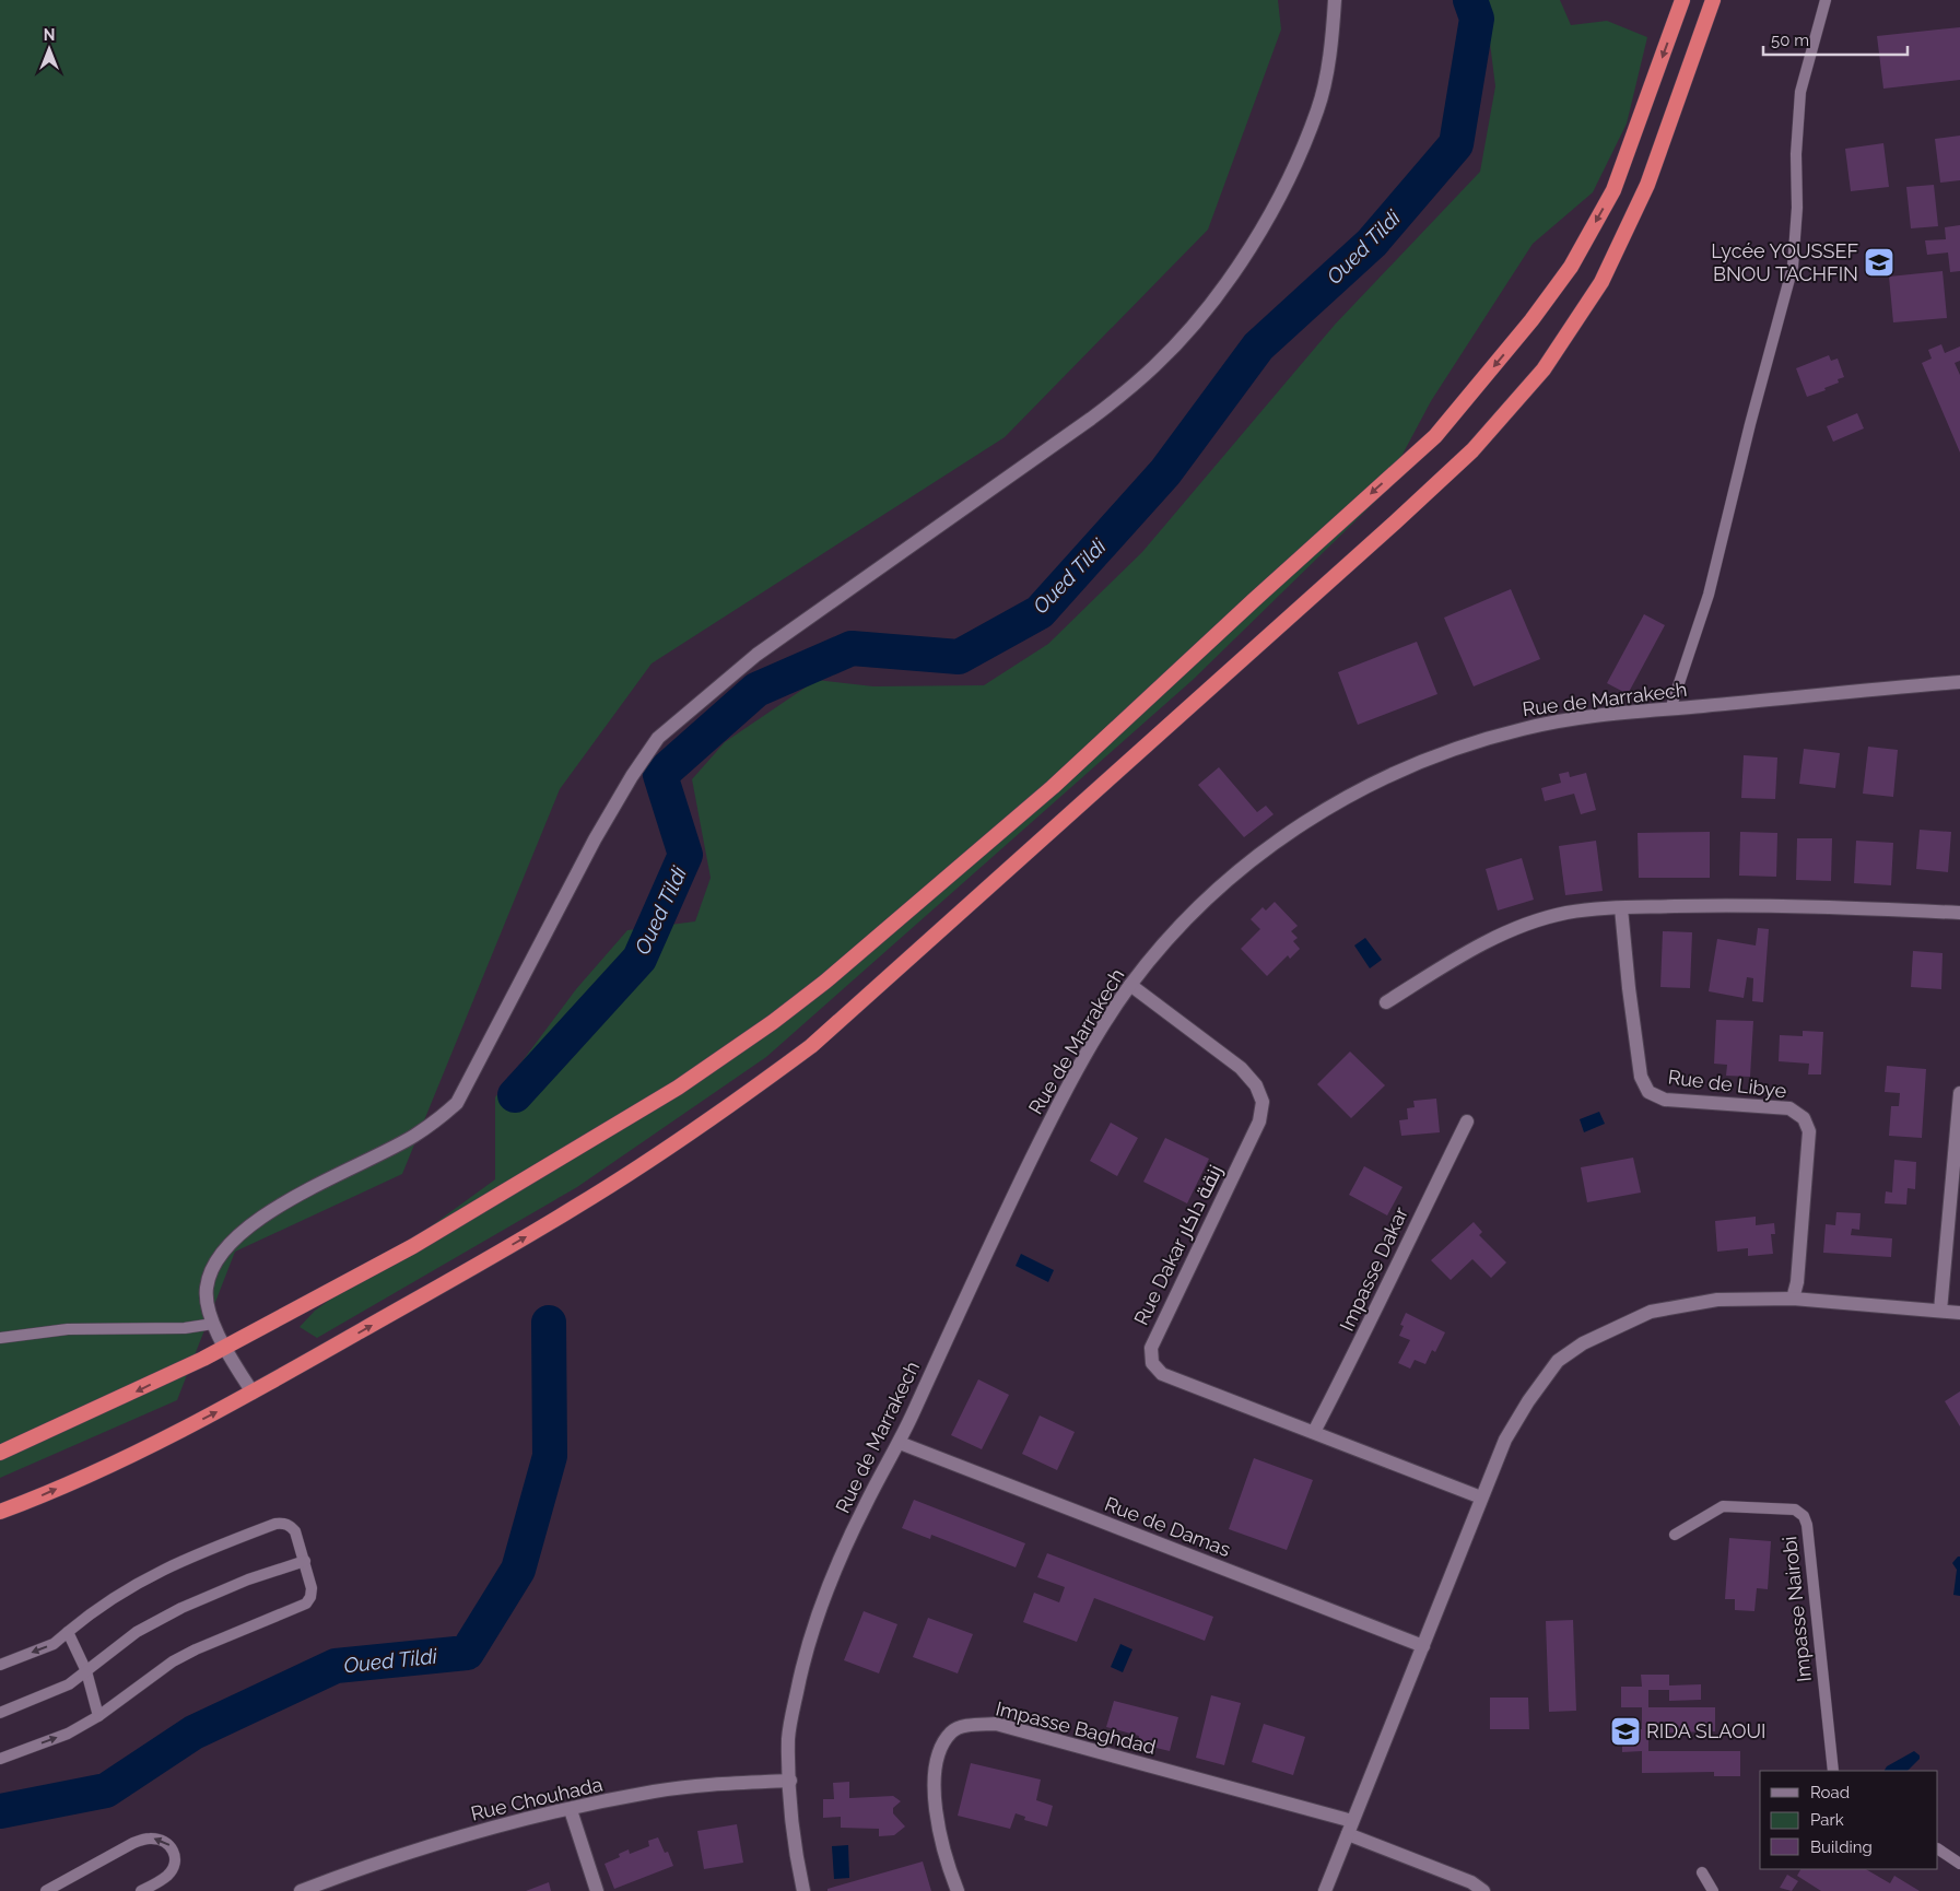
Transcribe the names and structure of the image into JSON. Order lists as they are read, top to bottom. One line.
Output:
{"streets":{"street":["Rue de Marrakech","Rue de Libye","Rue Dakar زنقة داكار","Impasse Dakar","Rue de Damas","Impasse Baghdad","Rue Chouhada"],"lane":["Impasse Nairobi"]},"crossings":[["Rue de Marrakech","Rue Dakar زنقة داكار"],["Rue de Marrakech","Rue de Damas"],["Rue de Marrakech","Rue Chouhada"],["Rue Dakar زنقة داكار","Impasse Dakar"]],"water":["Oued Tildi"],"places":{"school or university":["Lycée YOUSSEF BNOU TACHFIN","RIDA SLAOUI"]},"legend":["Road","Park","Building"],"scale_bar":"50 m","north":"top"}
